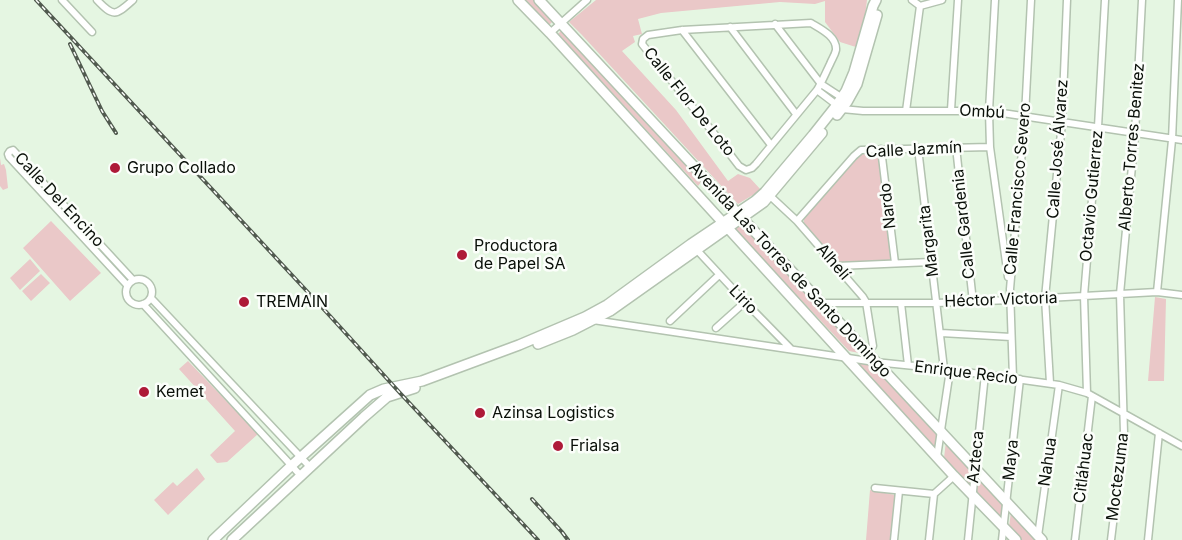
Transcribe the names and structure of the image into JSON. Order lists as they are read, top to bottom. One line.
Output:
{"streets":{"street":["Calle Flor De Loto","Ombú","Alberto Torres Benitez","Calle José Álvarez","Calle Jazmín","Calle Francisco Severo","Octavio Gutierrez","Calle Del Encino","Nardo","Calle Gardenia","Margarita","Alhelí","Avenida Las Torres de Santo Domingo","Lirio","Héctor Victoria","Enrique Recio","Azteca","Maya","Nahua","Citláhuac","Moctezuma"]},"crossings":[["Ombú","Alberto Torres Benitez"],["Ombú","Calle José Álvarez"],["Ombú","Calle Francisco Severo"],["Ombú","Octavio Gutierrez"],["Alberto Torres Benitez","Héctor Victoria"],["Alberto Torres Benitez","Enrique Recio"],["Alberto Torres Benitez","Moctezuma"],["Calle José Álvarez","Héctor Victoria"],["Calle José Álvarez","Enrique Recio"],["Calle Jazmín","Nardo"],["Calle Jazmín","Calle Gardenia"],["Calle Jazmín","Margarita"],["Calle Jazmín","Alhelí"],["Calle Francisco Severo","Héctor Victoria"],["Calle Francisco Severo","Enrique Recio"],["Calle Francisco Severo","Maya"],["Octavio Gutierrez","Héctor Victoria"],["Octavio Gutierrez","Enrique Recio"],["Octavio Gutierrez","Citláhuac"],["Calle Gardenia","Héctor Victoria"],["Margarita","Avenida Las Torres de Santo Domingo"],["Margarita","Héctor Victoria"],["Margarita","Enrique Recio"],["Alhelí","Héctor Victoria"],["Avenida Las Torres de Santo Domingo","Héctor Victoria"],["Avenida Las Torres de Santo Domingo","Enrique Recio"],["Avenida Las Torres de Santo Domingo","Azteca"],["Avenida Las Torres de Santo Domingo","Maya"],["Avenida Las Torres de Santo Domingo","Nahua"],["Lirio","Enrique Recio"],["Enrique Recio","Azteca"],["Enrique Recio","Maya"],["Enrique Recio","Nahua"],["Enrique Recio","Citláhuac"],["Enrique Recio","Moctezuma"]],"places":["Grupo Collado","Productora de Papel SA","TREMAIN","Kemet","Azinsa Logistics","Frialsa"]}
